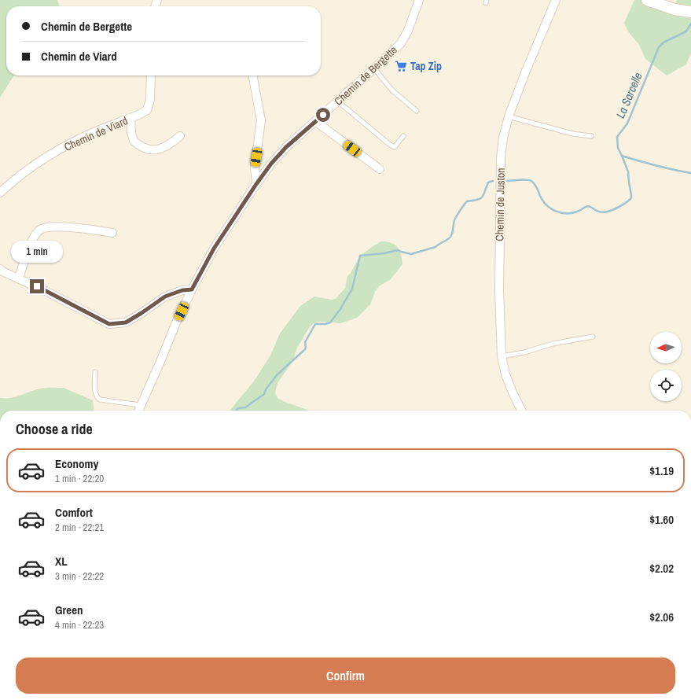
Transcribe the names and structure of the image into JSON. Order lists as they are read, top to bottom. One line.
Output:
{"streets":{"street":["Chemin de Bergette","Chemin de Viard","Chemin de Juston"]},"water":["La Sarcelle"],"places":{"supermarket":["Tap Zip"]},"north":"left","page":{"banner":["Chemin de Bergette","Chemin de Viard"],"bubble":"1 min","heading":"Choose a ride","list":[{"name":"Economy","note":"1 min · 22:20","value":"$1.19"},{"name":"Comfort","note":"2 min · 22:21","value":"$1.60"},{"name":"XL","note":"3 min · 22:22","value":"$2.02"},{"name":"Green","note":"4 min · 22:23","value":"$2.06"}],"buttons":"Confirm"}}
